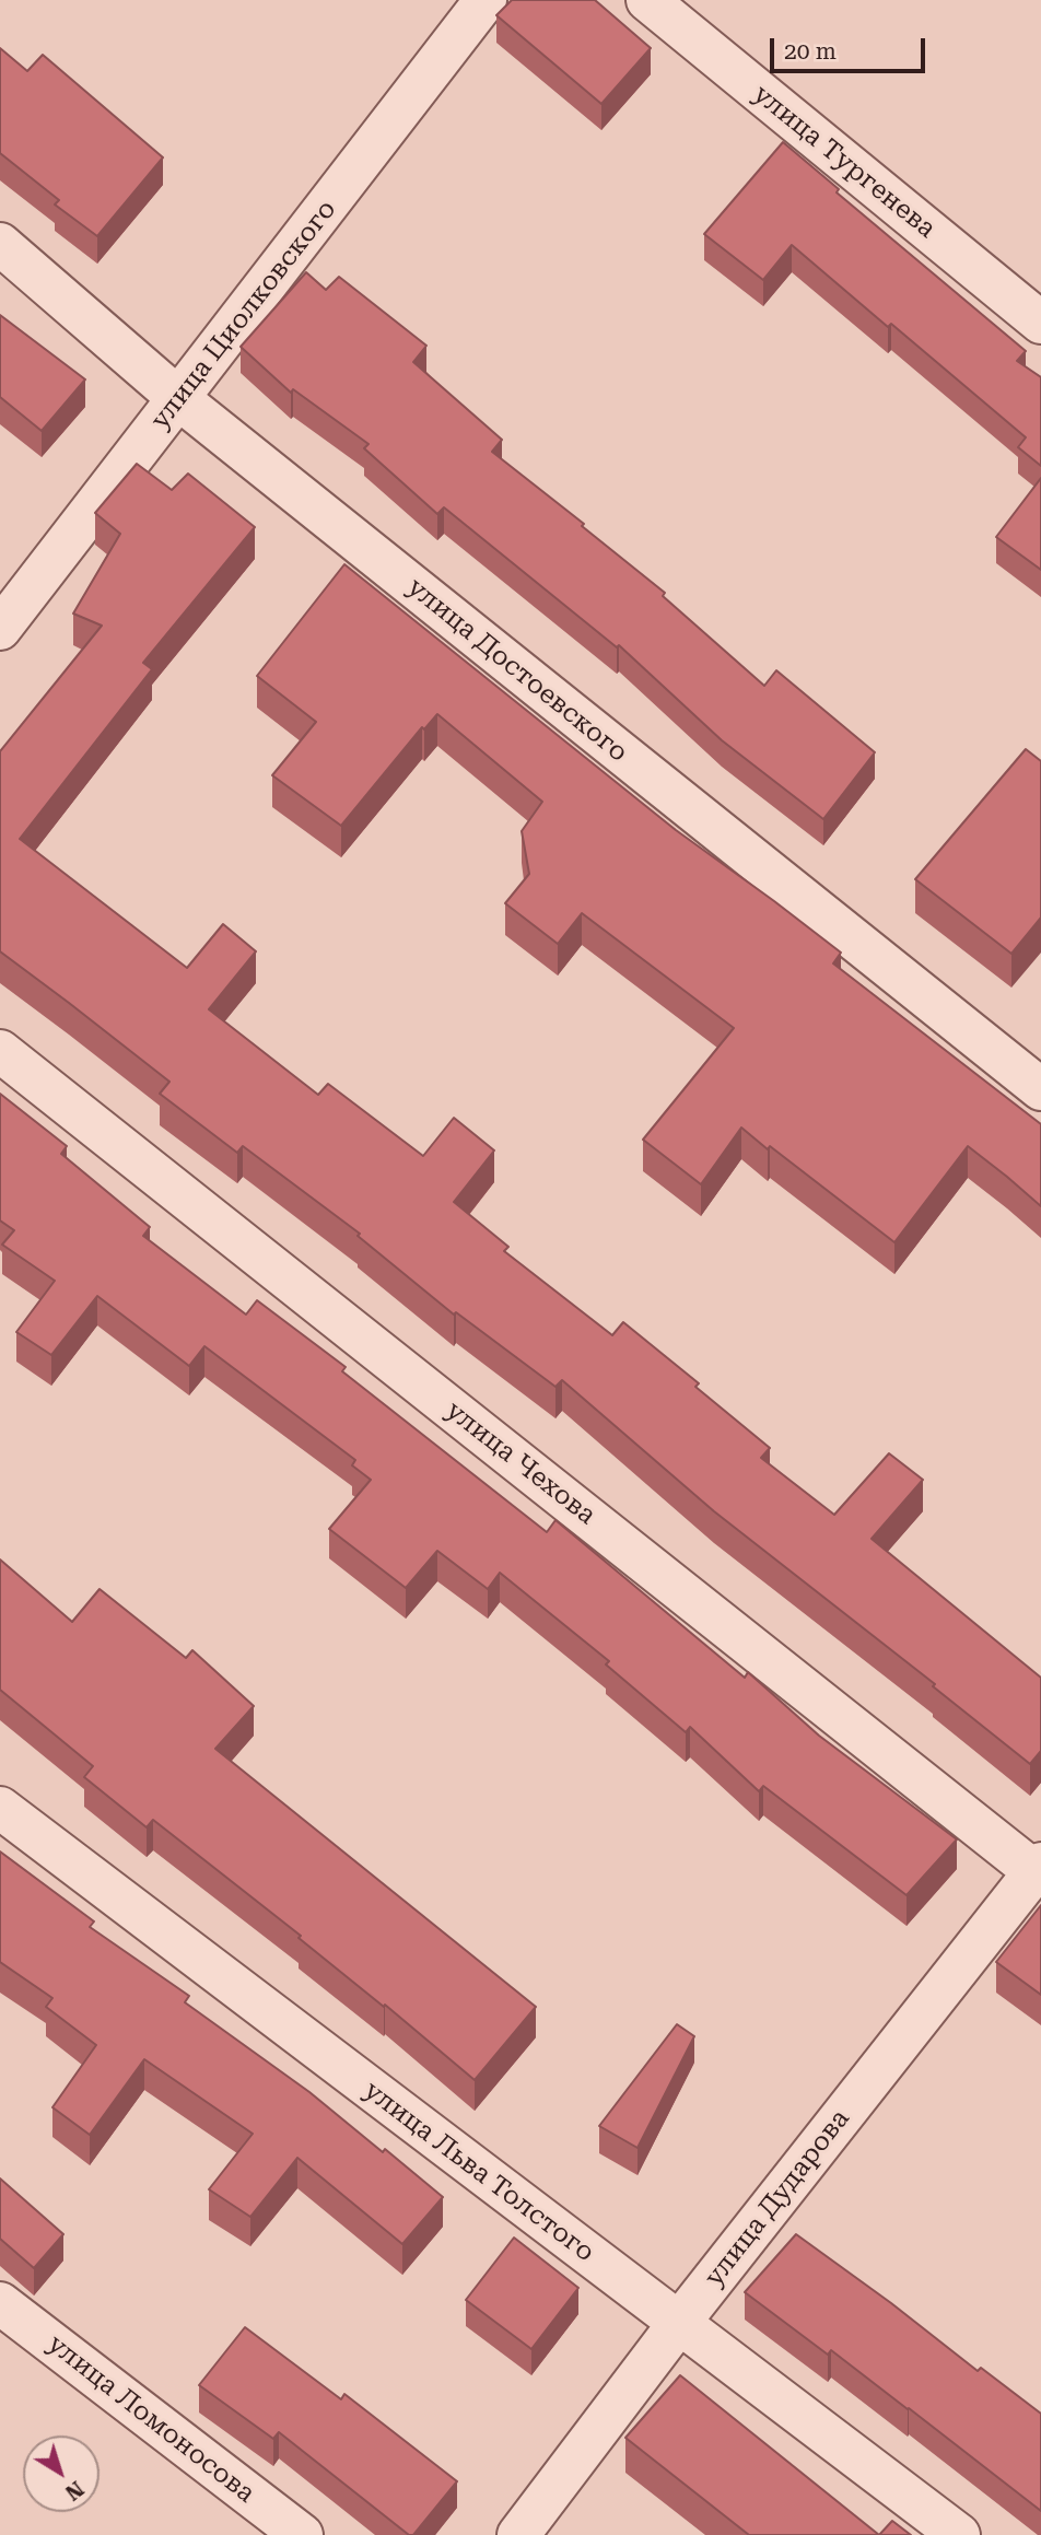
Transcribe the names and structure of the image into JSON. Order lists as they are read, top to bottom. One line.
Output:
{"streets":{"street":["улица Тургенева","улица Циолковского","улица Достоевского","улица Чехова","улица Льва Толстого","улица Дударова","улица Ломоносова"]},"crossings":[["улица Циолковского","улица Достоевского"],["улица Чехова","улица Дударова"],["улица Льва Толстого","улица Дударова"]],"scale_bar":"20 m","north":"bottom right"}
